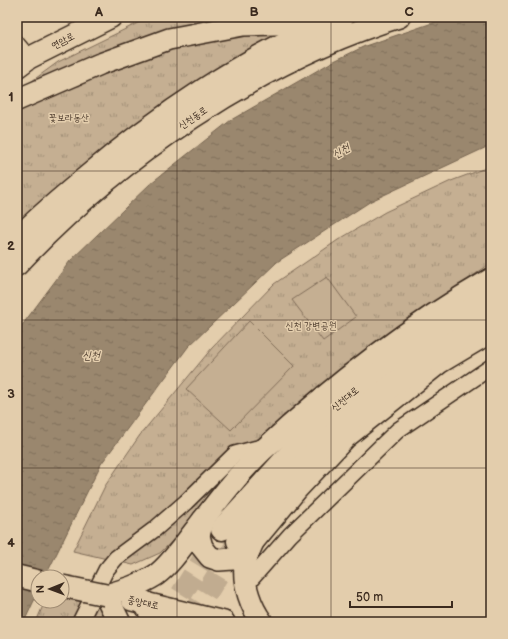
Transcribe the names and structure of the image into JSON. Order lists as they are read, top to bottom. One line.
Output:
{"streets":{"highway":["신천대로"],"main road":["연암로","신천동로","중앙대로"]},"water":["신천"],"parks":["꽃보라동산","신천 강변공원"],"scale_bar":"50 m","north":"left","grid":{"columns":["A","B","C"],"rows":["1","2","3","4"]}}
